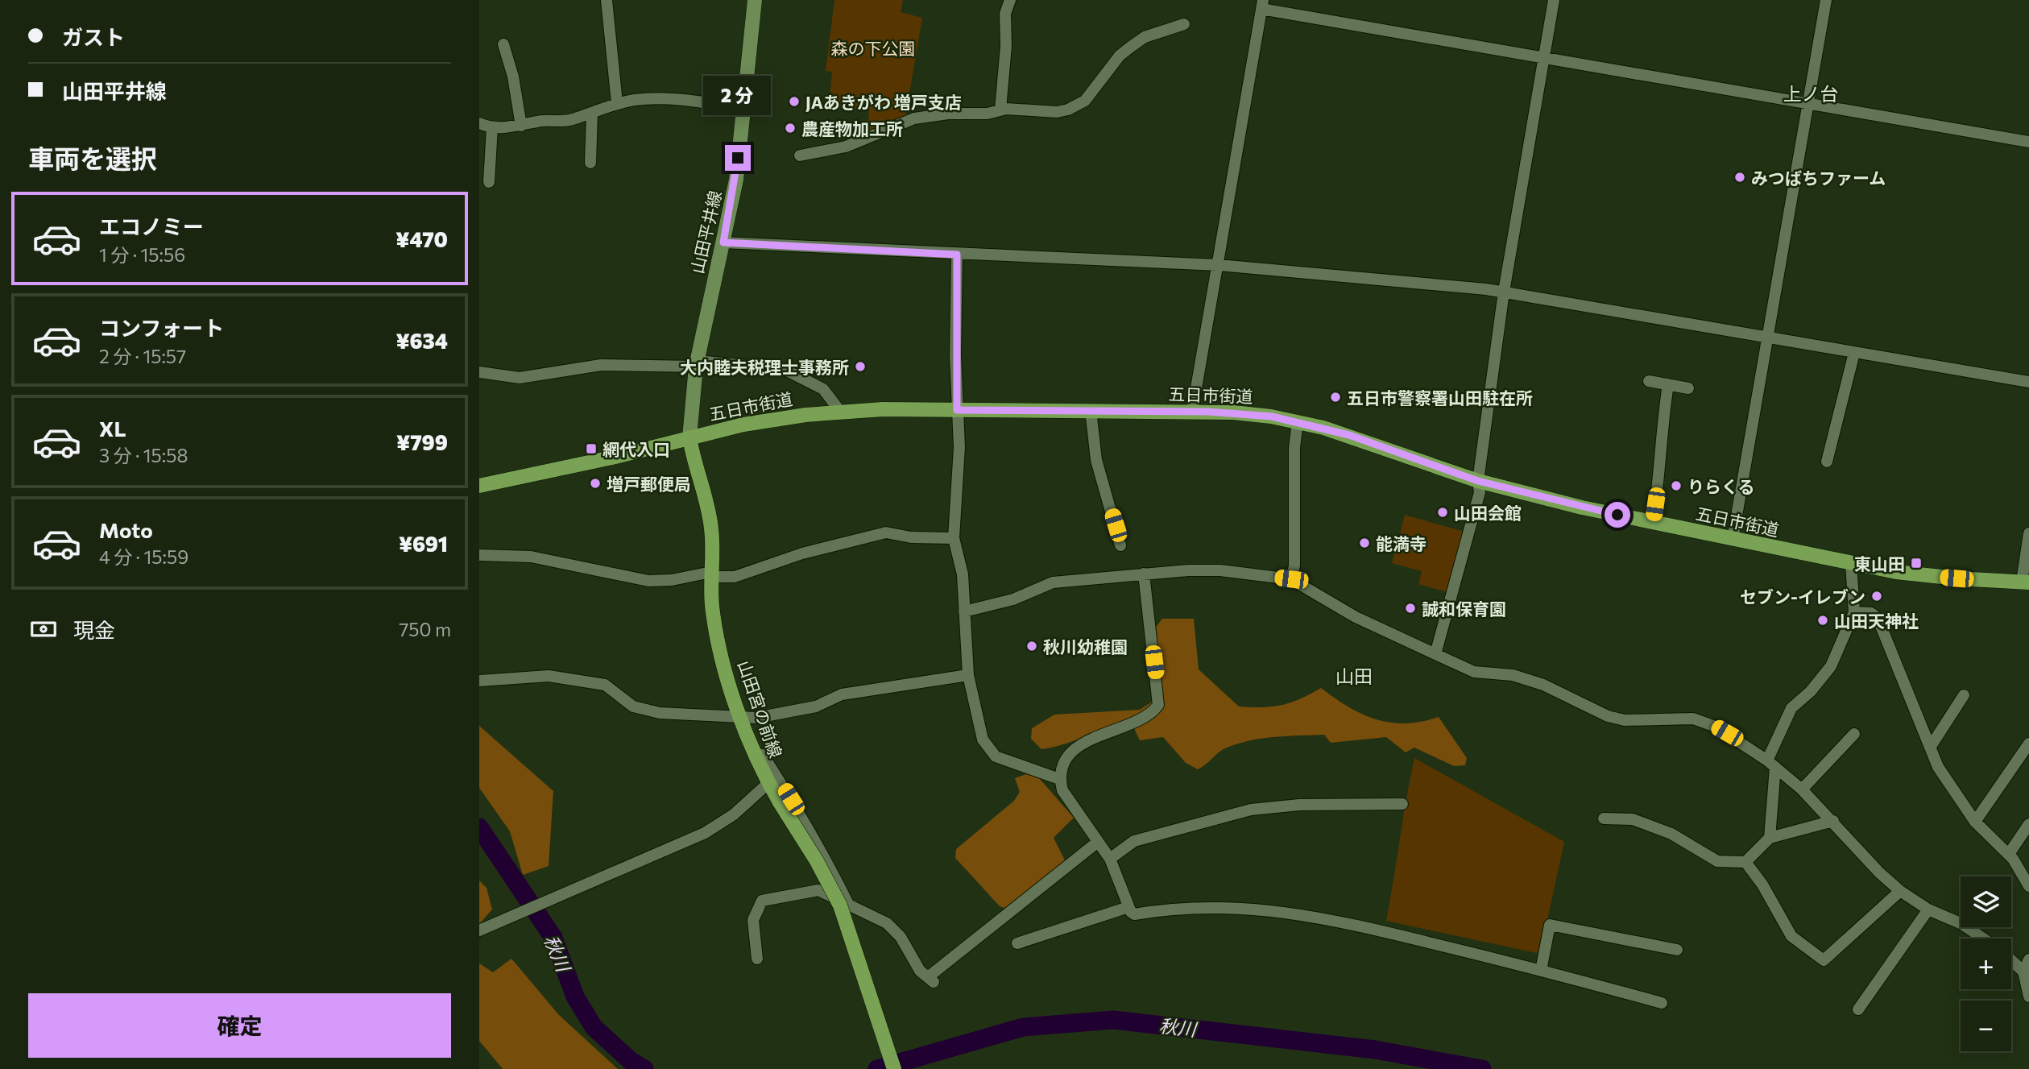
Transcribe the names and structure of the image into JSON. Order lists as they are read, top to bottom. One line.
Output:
{"streets":{"main road":["山田平井線","五日市街道","山田宮の前線"]},"crossings":[["山田平井線","五日市街道"],["山田平井線","山田宮の前線"],["五日市街道","山田宮の前線"]],"districts":["上ノ台","山田"],"water":["秋川"],"parks":["森の下公園"],"places":{"other":["JAあきがわ 増戸支店","農産物加工所","みつばちファーム","大内睦夫税理士事務所","五日市警察署山田駐在所","増戸郵便局","りらくる","山田会館","能満寺","セブン-イレブン","誠和保育園","山田天神社","秋川幼稚園"],"transit":["網代入口","東山田"]},"page":{"banner":["ガスト","山田平井線"],"bubble":"2 分","heading":"車両を選択","list":[{"name":"エコノミー","note":"1 分 · 15:56","value":"¥470"},{"name":"コンフォート","note":"2 分 · 15:57","value":"¥634"},{"name":"XL","note":"3 分 · 15:58","value":"¥799"},{"name":"Moto","note":"4 分 · 15:59","value":"¥691"}],"pay":["現金","750 m"],"map_buttons":["+","−"],"buttons":"確定"}}
